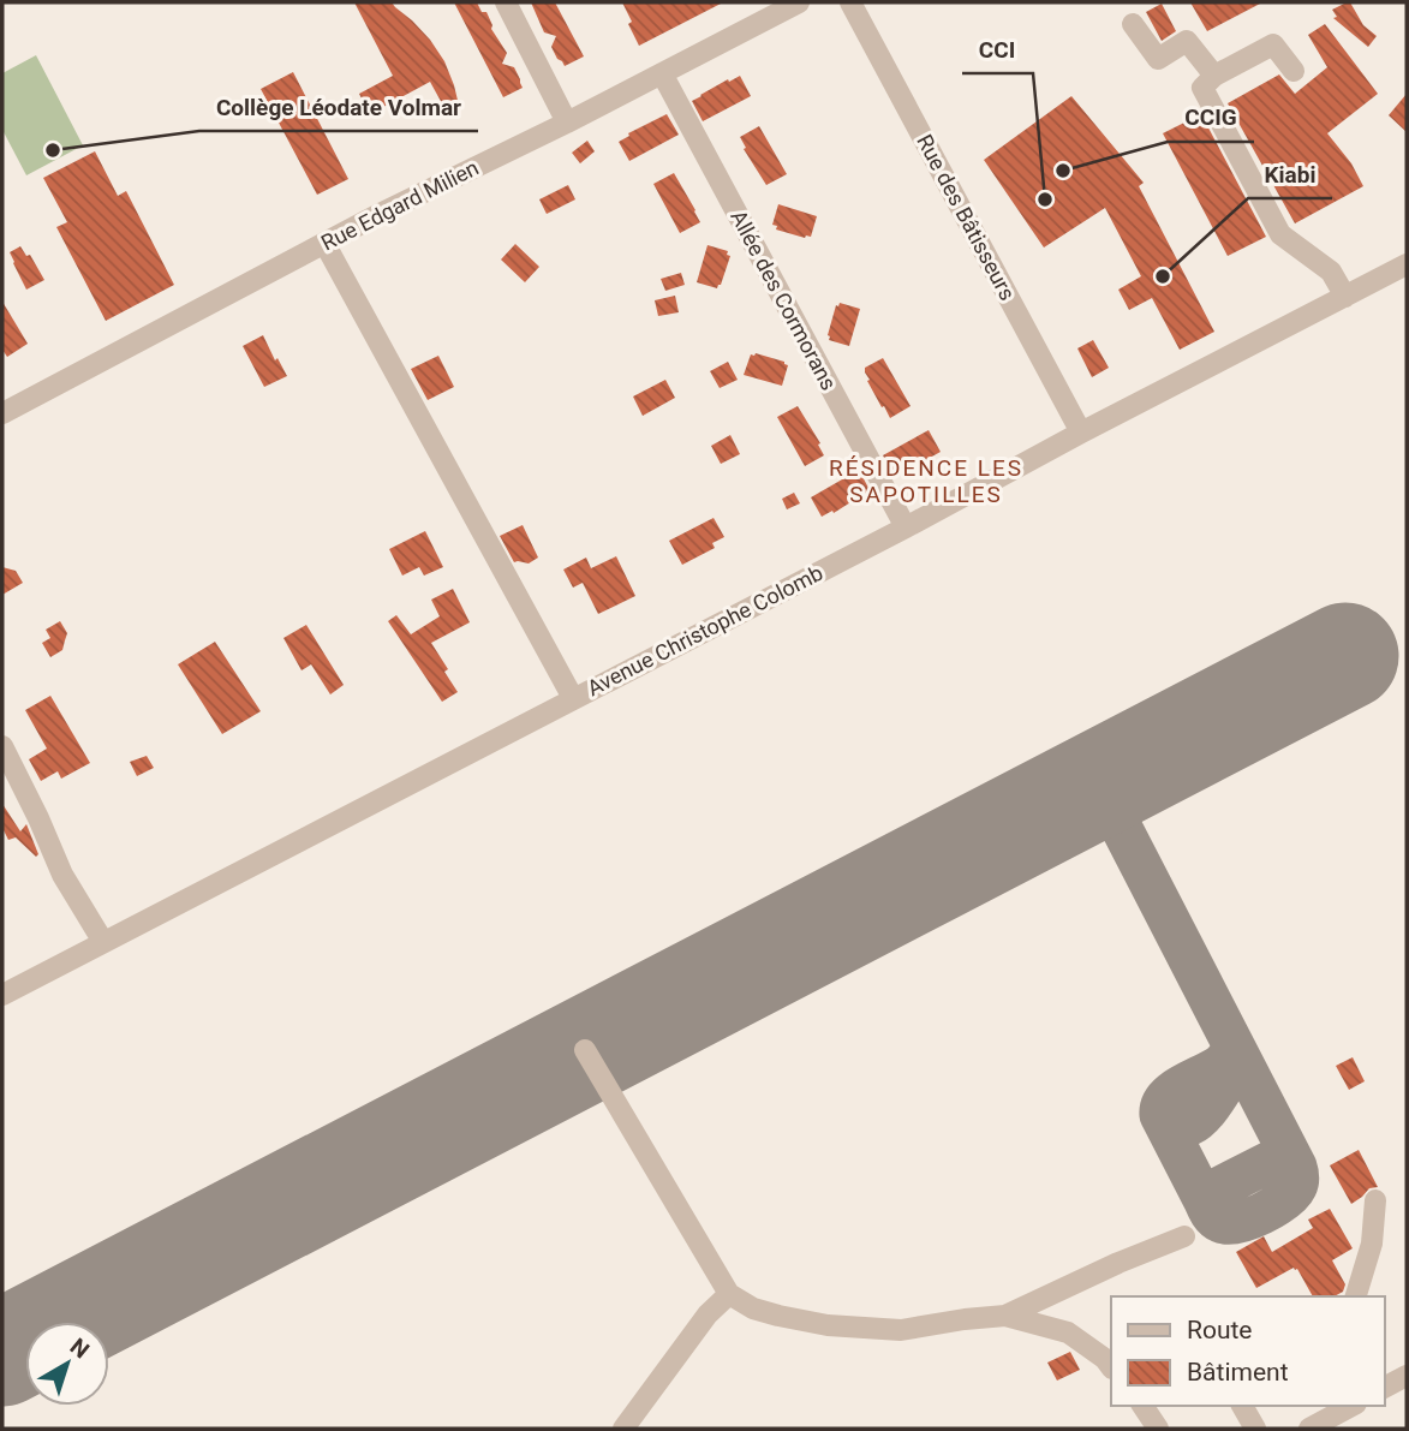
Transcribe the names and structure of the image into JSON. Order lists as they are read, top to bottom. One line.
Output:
{"streets":{"street":["Rue Edgard Milien","Rue des Bâtisseurs","Allée des Cormorans","Avenue Christophe Colomb"]},"crossings":[["Rue Edgard Milien","Allée des Cormorans"],["Rue des Bâtisseurs","Avenue Christophe Colomb"],["Allée des Cormorans","Avenue Christophe Colomb"]],"districts":["RÉSIDENCE LES SAPOTILLES"],"places":["Collège Léodate Volmar","CCIG","CCI","Kiabi"],"legend":["Route","Bâtiment"],"north":"top right"}
